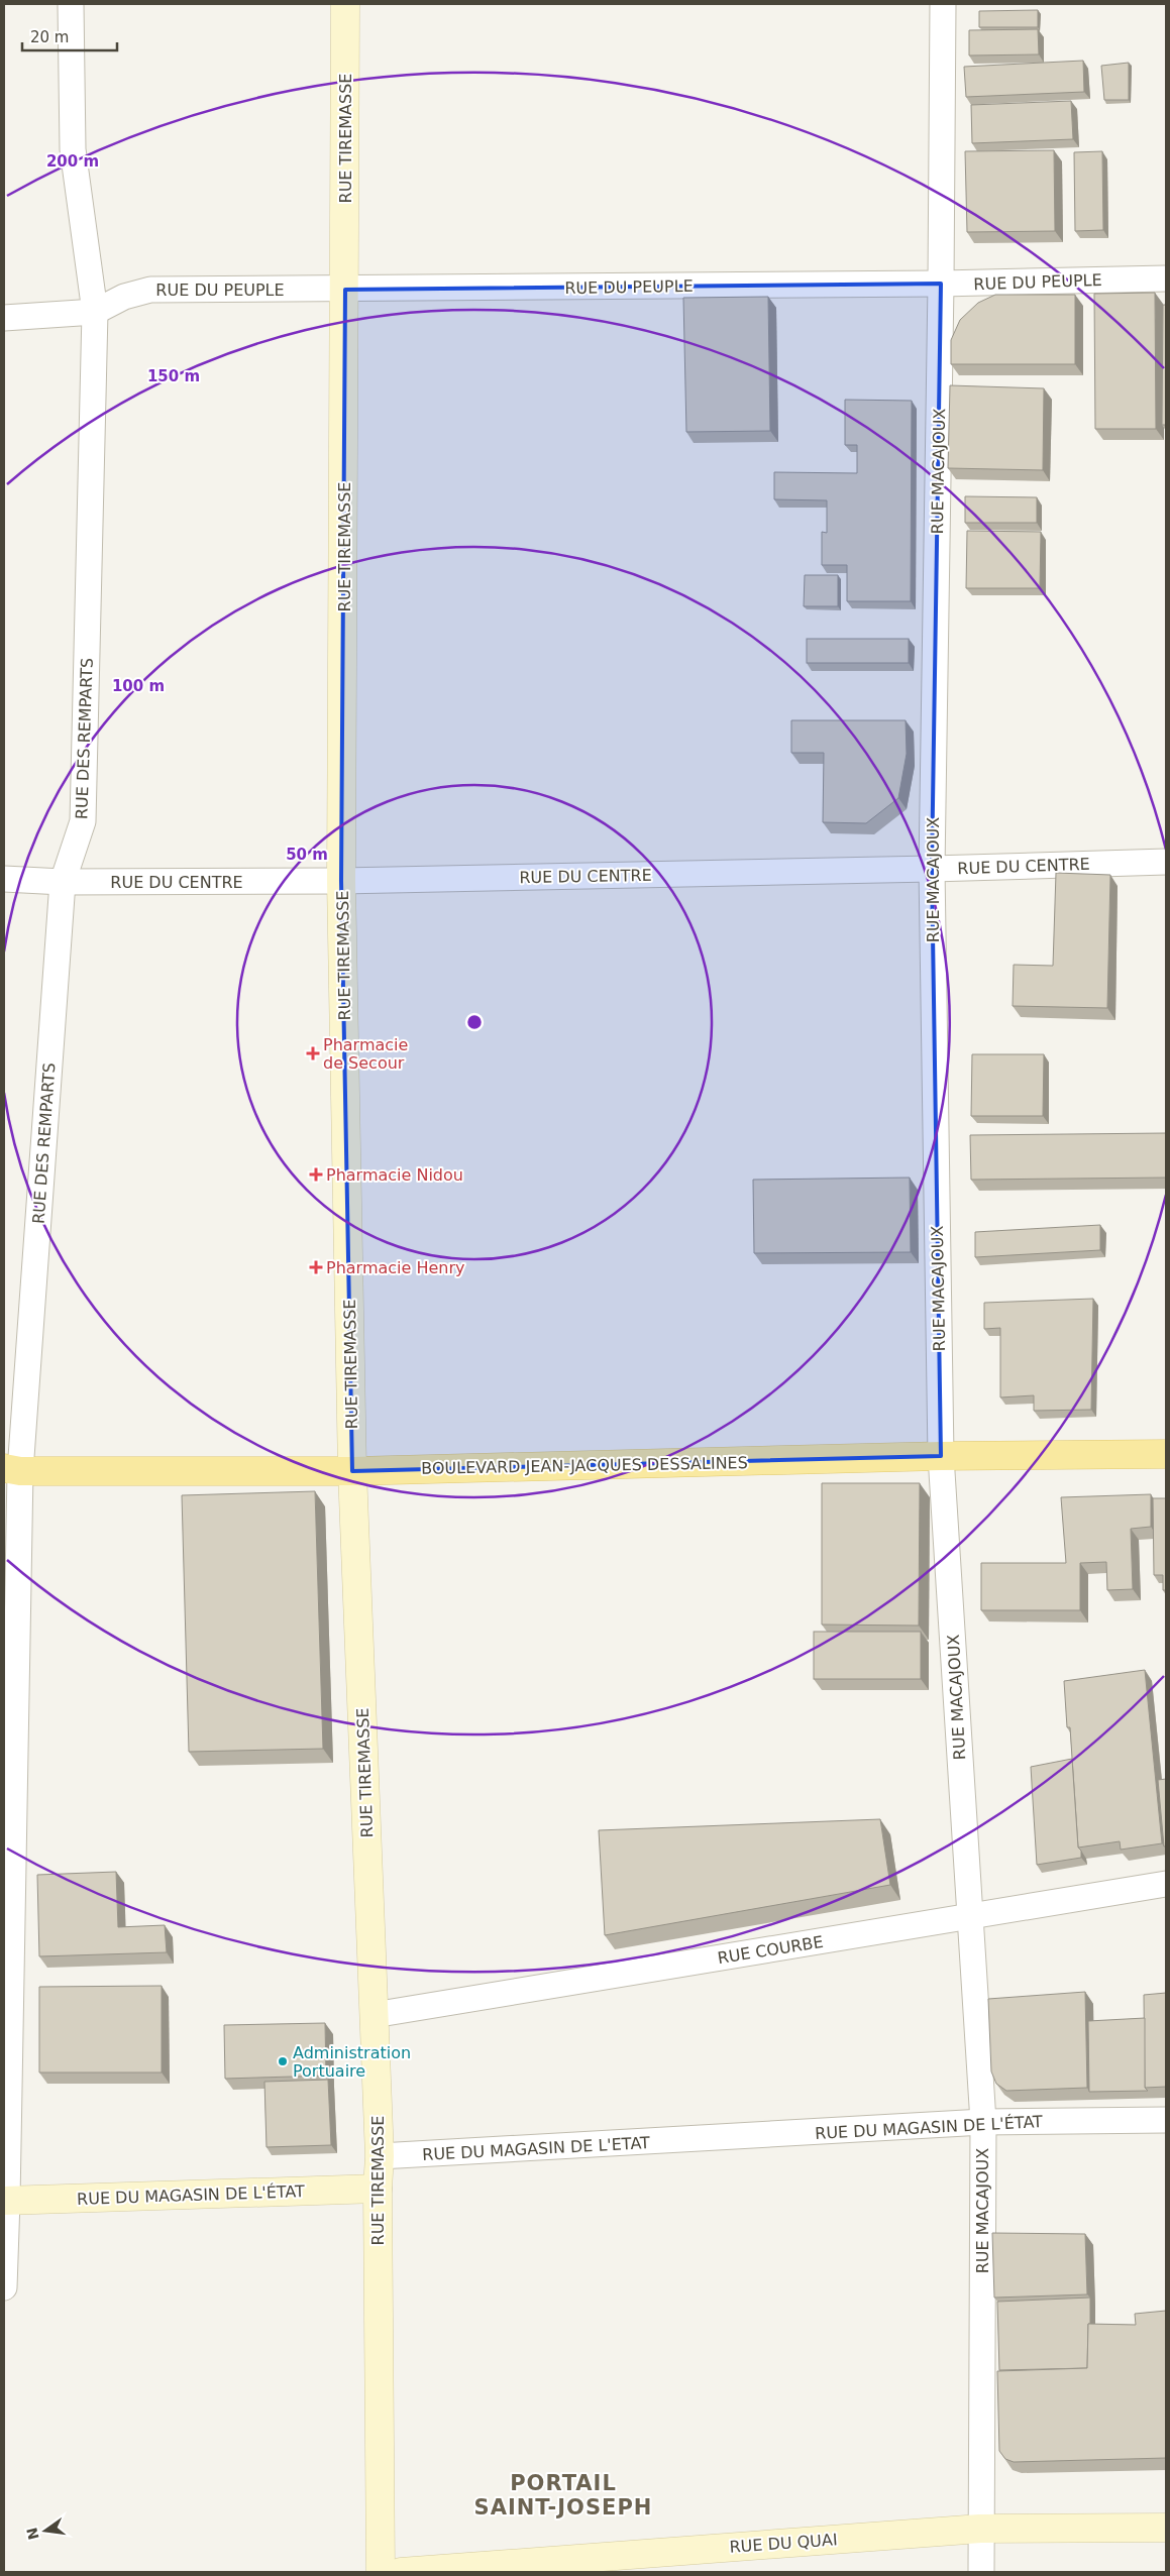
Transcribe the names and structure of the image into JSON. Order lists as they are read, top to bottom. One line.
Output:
{"streets":{"main road":["BOULEVARD JEAN-JACQUES DESSALINES"],"street":["RUE TIREMASSE","RUE DU PEUPLE","RUE MACAJOUX","RUE DES REMPARTS","RUE DU CENTRE","RUE COURBE","RUE DU MAGASIN DE L'ÉTAT","RUE DU MAGASIN DE L'ETAT","RUE DU QUAI"]},"crossings":[["RUE TIREMASSE","RUE DU PEUPLE"],["RUE TIREMASSE","RUE DU CENTRE"],["RUE TIREMASSE","BOULEVARD JEAN-JACQUES DESSALINES"],["RUE TIREMASSE","RUE COURBE"],["RUE TIREMASSE","RUE DU MAGASIN DE L'ÉTAT"],["RUE TIREMASSE","RUE DU MAGASIN DE L'ETAT"],["RUE DU PEUPLE","RUE MACAJOUX"],["RUE DU PEUPLE","RUE DES REMPARTS"],["RUE MACAJOUX","RUE DU CENTRE"],["RUE MACAJOUX","BOULEVARD JEAN-JACQUES DESSALINES"],["RUE MACAJOUX","RUE COURBE"],["RUE MACAJOUX","RUE DU MAGASIN DE L'ÉTAT"],["RUE MACAJOUX","RUE DU QUAI"],["RUE DES REMPARTS","RUE DU CENTRE"],["RUE DES REMPARTS","BOULEVARD JEAN-JACQUES DESSALINES"],["RUE DES REMPARTS","RUE DU MAGASIN DE L'ÉTAT"],["RUE DU MAGASIN DE L'ÉTAT","RUE DU MAGASIN DE L'ETAT"]],"districts":["PORTAIL SAINT-JOSEPH"],"places":{"health":["Pharmacie de Secour","Pharmacie Nidou","Pharmacie Henry"],"other":["Administration Portuaire"]},"scale_bar":"20 m","north":"left","rings":["200 m","150 m","100 m","50 m"]}
